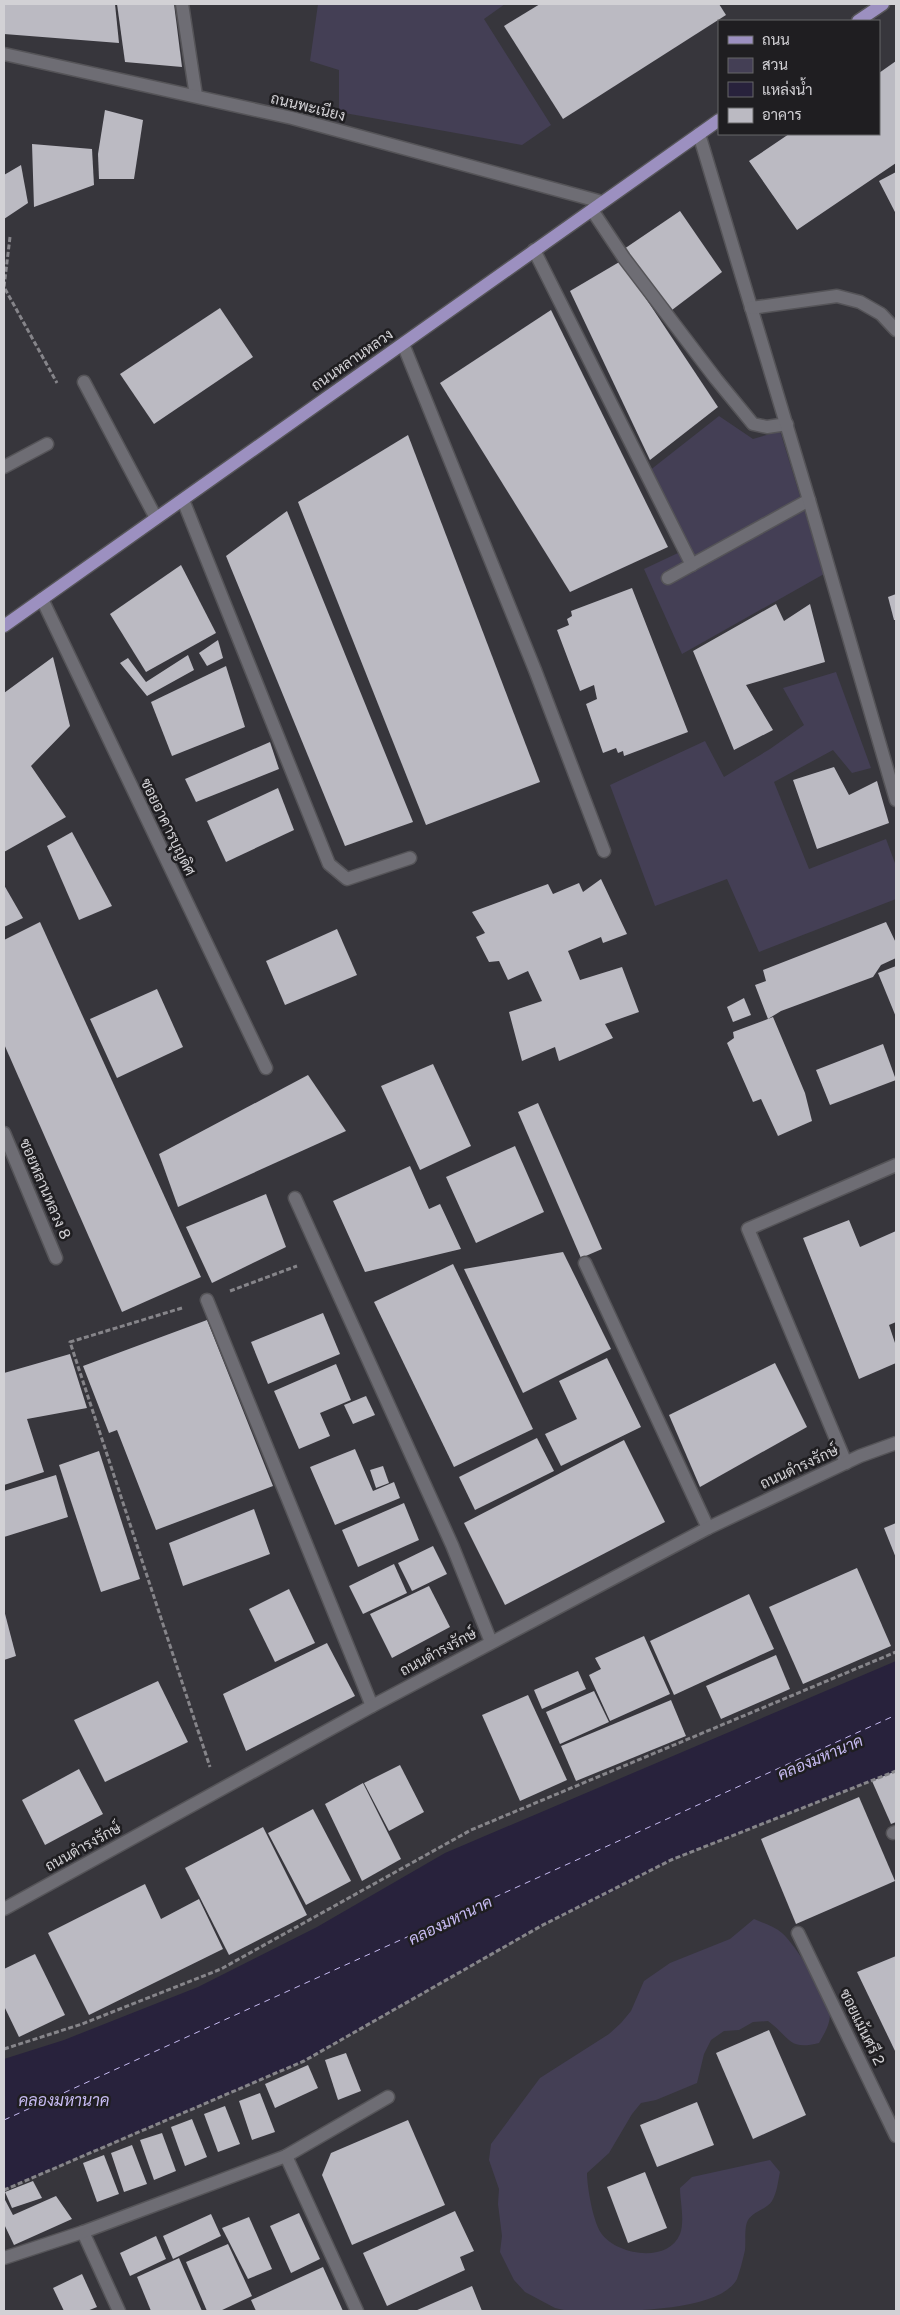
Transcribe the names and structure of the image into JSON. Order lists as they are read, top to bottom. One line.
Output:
{"streets":{"main road":["ถนนหลานหลวง"],"street":["ถนนพะเนียง","ซอยอาคารบุญดิศ","ซอยหลานหลวง 8","ถนนดำรงรักษ์","ซอยแม้นศรี 2"]},"crossings":[["ถนนพะเนียง","ถนนหลานหลวง"],["ถนนหลานหลวง","ซอยอาคารบุญดิศ"]],"water":["คลองมหานาค"],"legend":["ถนน","สวน","แหล่งน้ำ","อาคาร"]}
